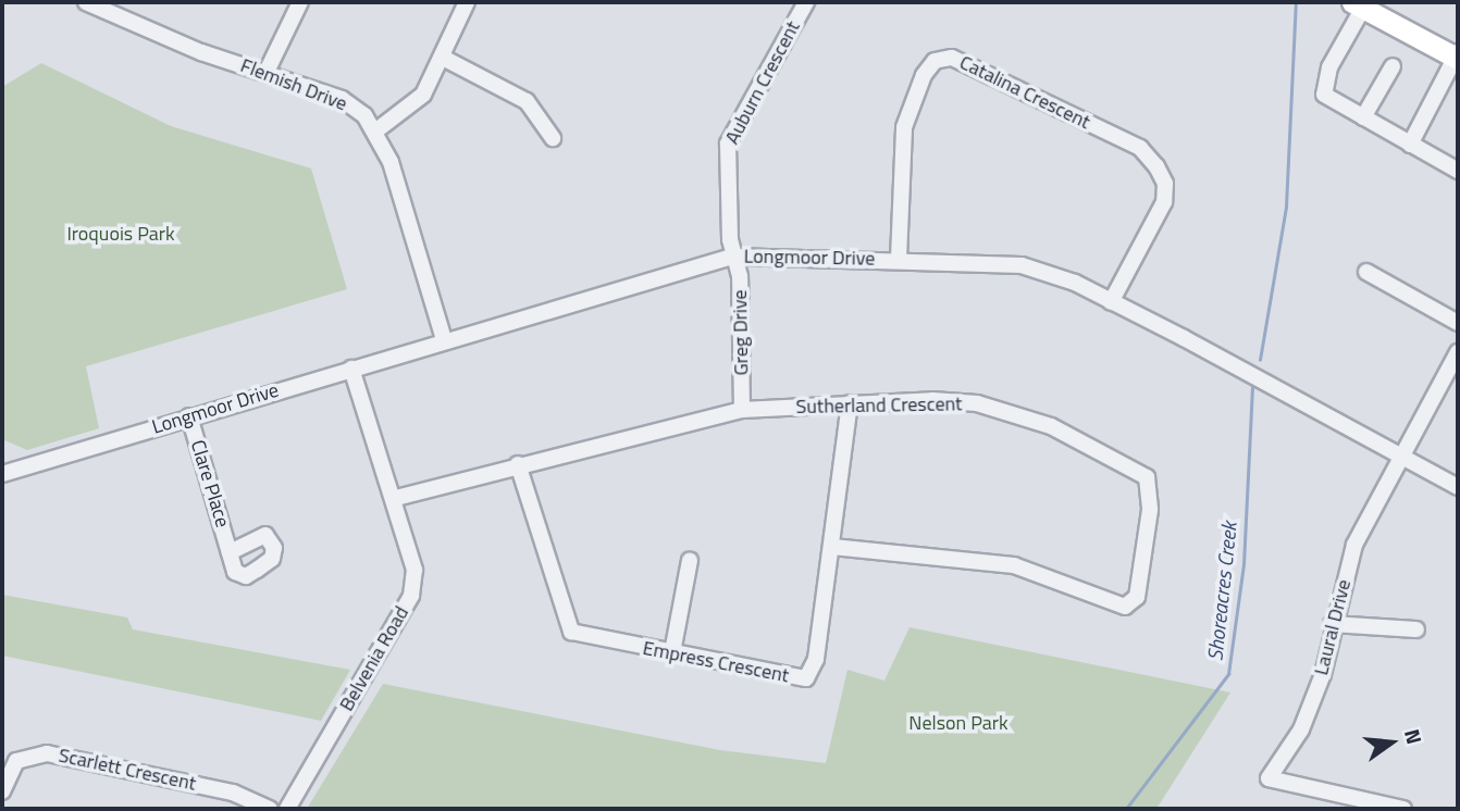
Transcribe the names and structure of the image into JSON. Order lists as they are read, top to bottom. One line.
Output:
{"streets":{"street":["Auburn Crescent","Flemish Drive","Catalina Crescent","Longmoor Drive","Greg Drive","Sutherland Crescent","Clare Place","Laural Drive","Belvenia Road","Empress Crescent","Scarlett Crescent"]},"crossings":[["Auburn Crescent","Longmoor Drive"],["Auburn Crescent","Greg Drive"],["Flemish Drive","Longmoor Drive"],["Catalina Crescent","Longmoor Drive"],["Longmoor Drive","Greg Drive"],["Longmoor Drive","Clare Place"],["Longmoor Drive","Laural Drive"],["Longmoor Drive","Belvenia Road"],["Greg Drive","Sutherland Crescent"],["Sutherland Crescent","Belvenia Road"],["Sutherland Crescent","Empress Crescent"]],"water":["Shoreacres Creek"],"parks":["Iroquois Park","Nelson Park"],"north":"right"}
